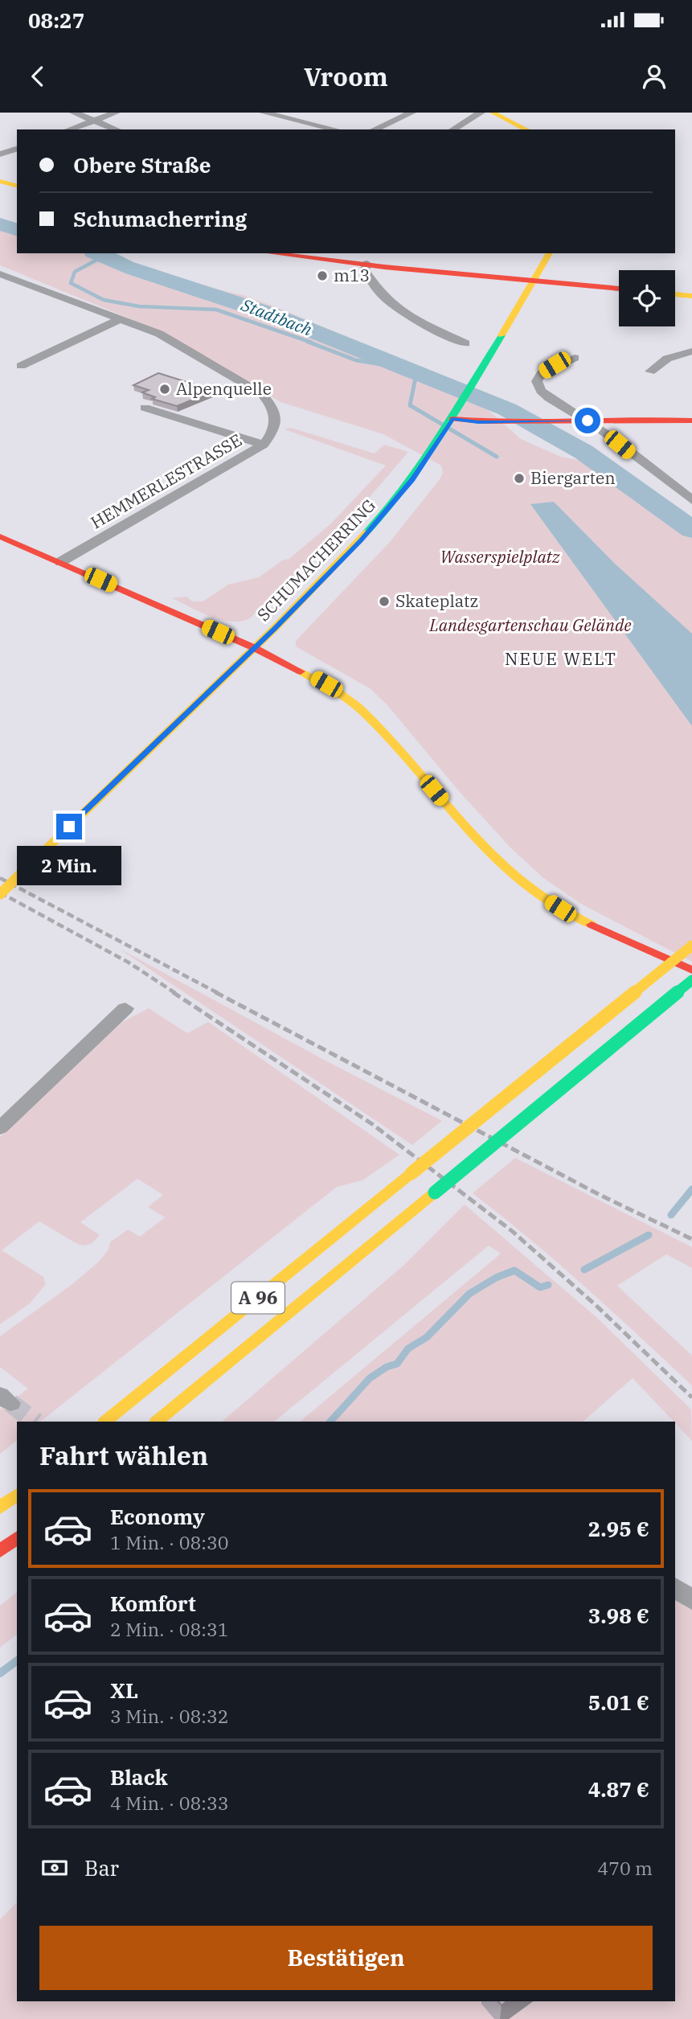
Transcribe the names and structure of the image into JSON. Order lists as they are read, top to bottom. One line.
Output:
{"streets":{"main road":["SCHUMACHERRING","A 96"],"street":["HEMMERLESTRASSE"]},"districts":["NEUE WELT"],"water":["Stadtbach"],"parks":["Wasserspielplatz","Landesgartenschau Gelände"],"places":["m13","Alpenquelle","Biergarten","Skateplatz"],"page":{"status":"08:27","header":"Vroom","banner":["Obere Straße","Schumacherring"],"bubble":"2 Min.","heading":"Fahrt wählen","list":[{"name":"Economy","note":"1 Min. · 08:30","value":"2.95 €"},{"name":"Komfort","note":"2 Min. · 08:31","value":"3.98 €"},{"name":"XL","note":"3 Min. · 08:32","value":"5.01 €"},{"name":"Black","note":"4 Min. · 08:33","value":"4.87 €"}],"pay":["Bar","470 m"],"buttons":"Bestätigen"}}
